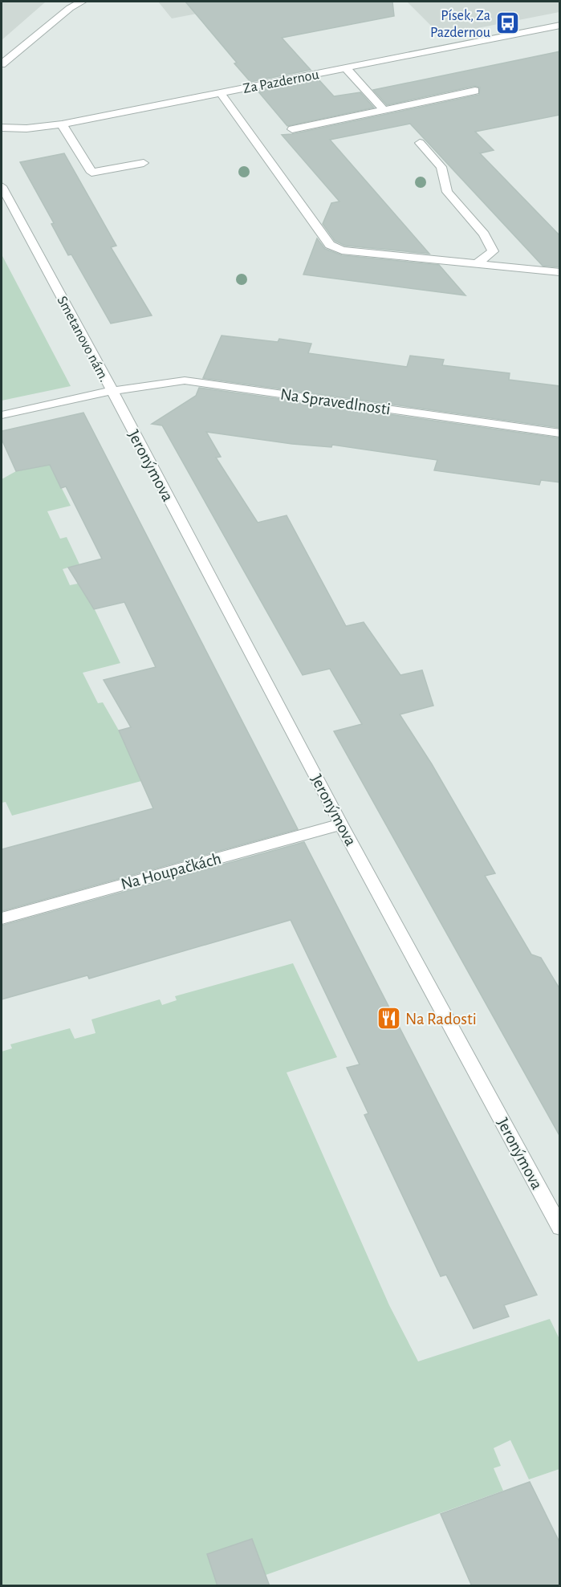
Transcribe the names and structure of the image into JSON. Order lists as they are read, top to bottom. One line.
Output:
{"streets":{"street":["Za Pazdernou","Smetanovo nám.","Na Spravedlnosti","Jeronýmova","Na Houpačkách"]},"crossings":[["Smetanovo nám.","Na Spravedlnosti"],["Smetanovo nám.","Jeronýmova"],["Na Spravedlnosti","Jeronýmova"],["Jeronýmova","Na Houpačkách"]],"places":{"bus stop":["Písek, Za Pazdernou"],"restaurant":["Na Radosti"]}}
